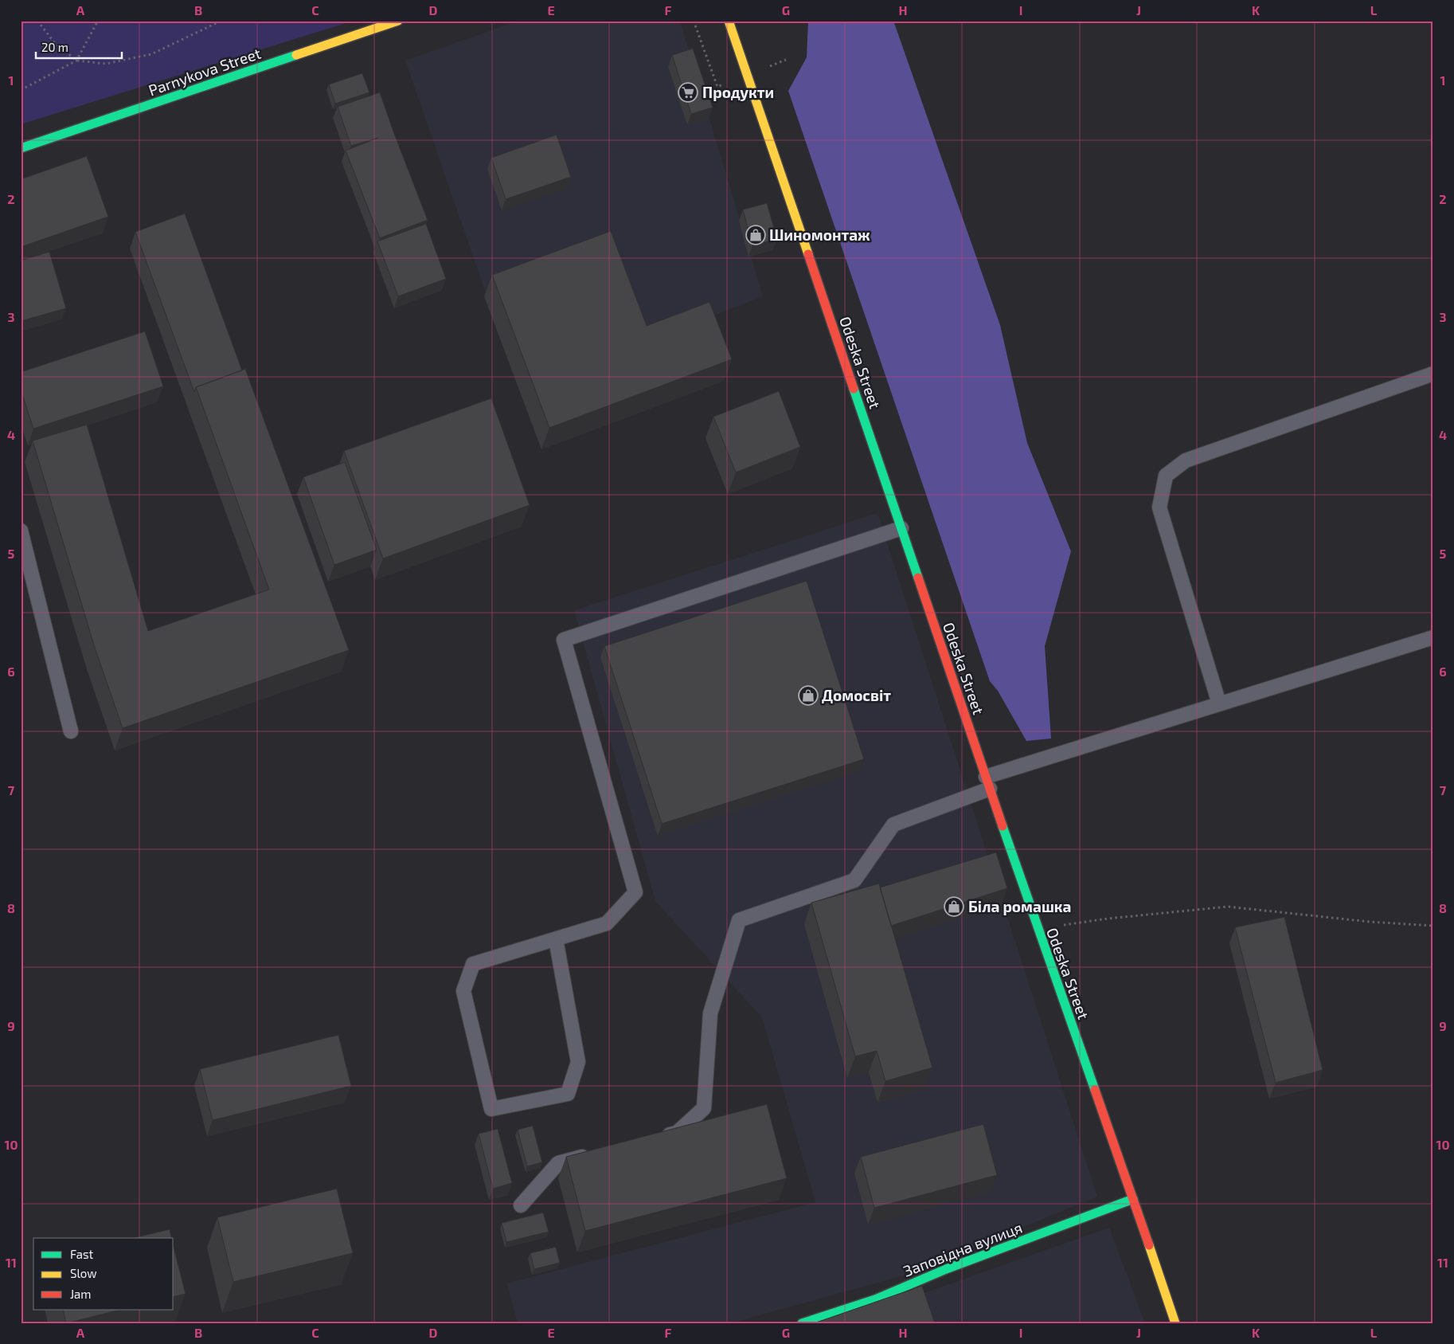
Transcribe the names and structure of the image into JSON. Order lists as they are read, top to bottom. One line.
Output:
{"streets":{"street":["Parnykova Street","Odeska Street","Заповідна вулиця"]},"crossings":[["Odeska Street","Заповідна вулиця"]],"places":{"supermarket":["Продукти"],"shop":["Шиномонтаж","Домосвіт","Біла ромашка"]},"legend":["Fast","Slow","Jam"],"scale_bar":"20 m","grid":{"columns":["A","B","C","D","E","F","G","H","I","J","K","L"],"rows":["1","2","3","4","5","6","7","8","9","10","11"]}}
